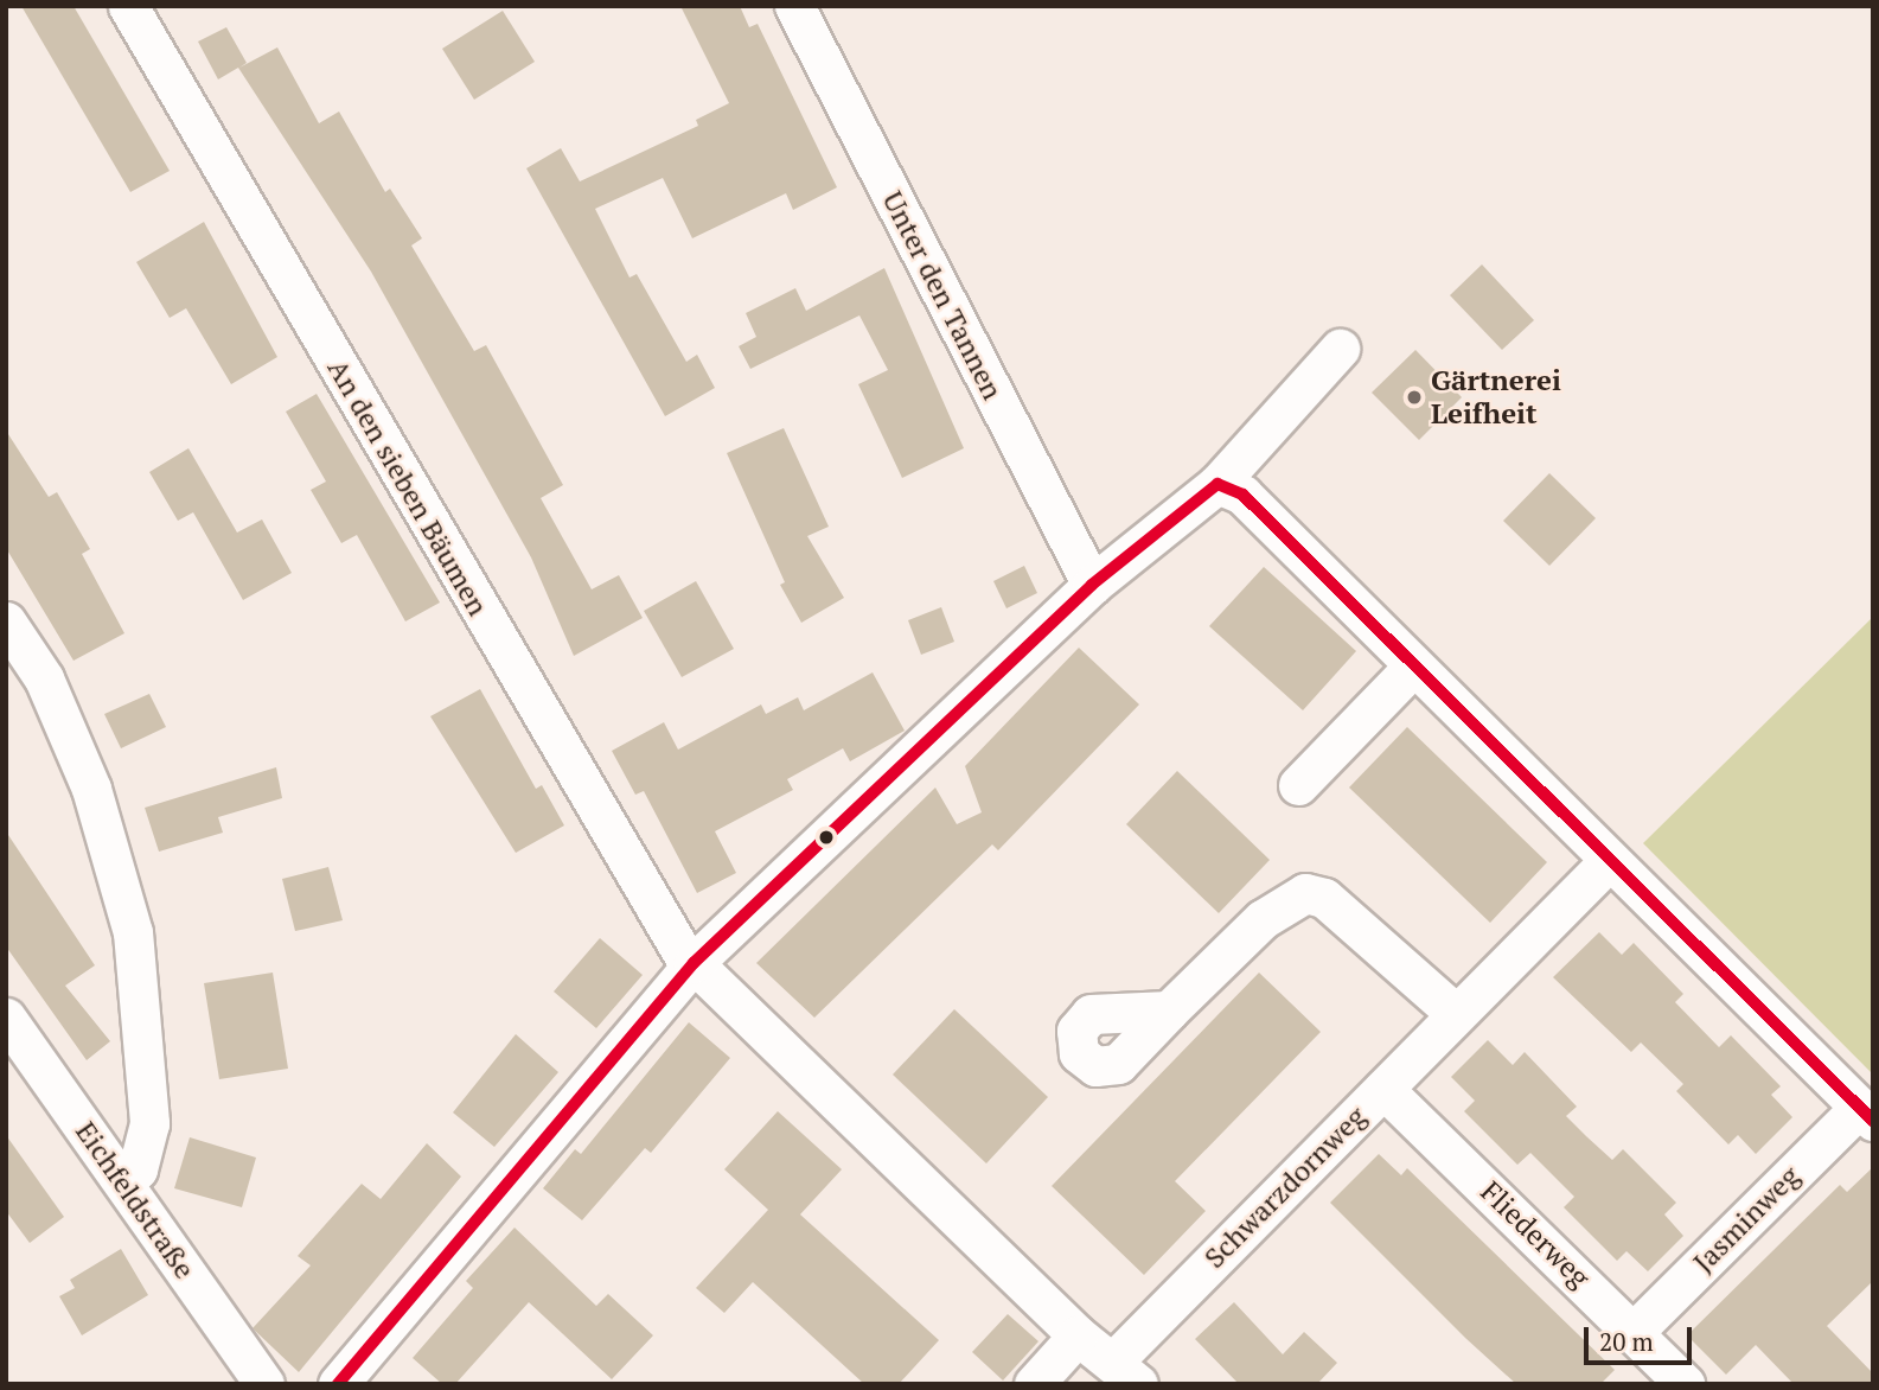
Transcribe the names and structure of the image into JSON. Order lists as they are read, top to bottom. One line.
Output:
{"streets":{"street":["Unter den Tannen","An den sieben Bäumen","Schwarzdornweg","Eichfeldstraße","Jasminweg","Fliederweg"]},"crossings":[["An den sieben Bäumen","Schwarzdornweg"],["Schwarzdornweg","Fliederweg"],["Jasminweg","Fliederweg"]],"places":["Gärtnerei Leifheit"],"scale_bar":"20 m"}
